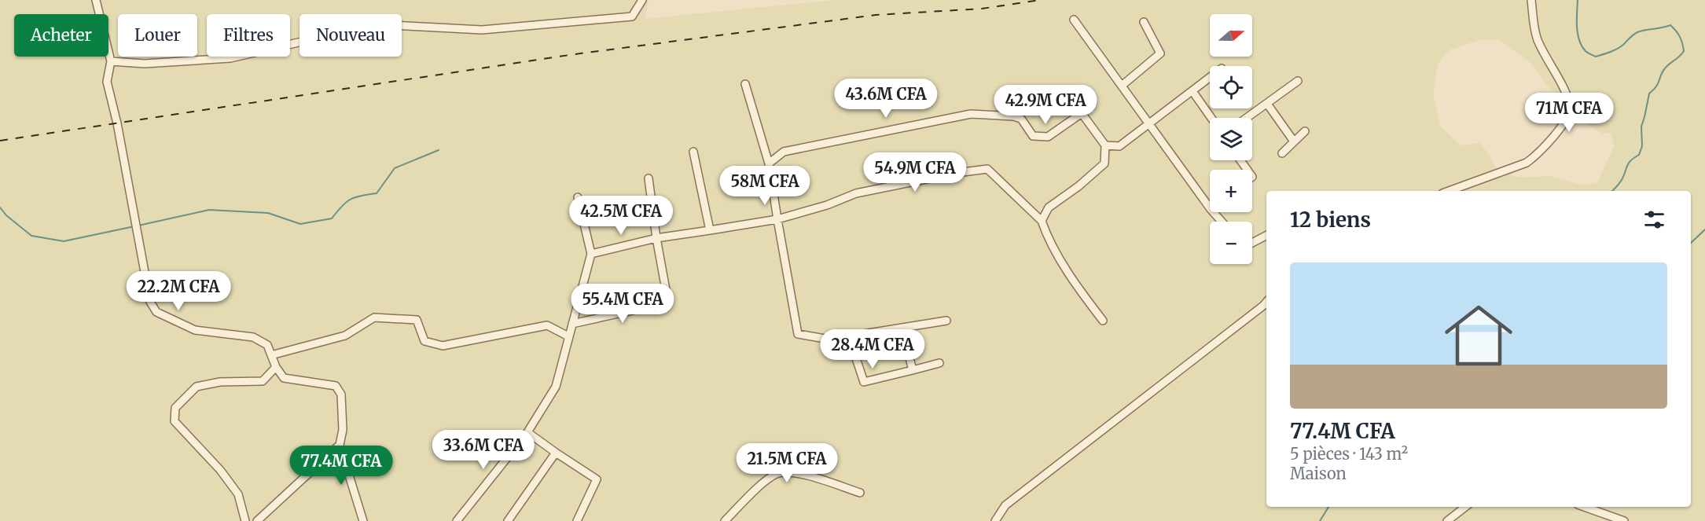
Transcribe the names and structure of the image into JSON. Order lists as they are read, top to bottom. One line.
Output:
{"north":"right","page":{"map_buttons":["+","−"],"chip":["Acheter","Louer","Filtres","Nouveau"],"price":["43.6M CFA","42.9M CFA","71M CFA","54.9M CFA","58M CFA","42.5M CFA","22.2M CFA","55.4M CFA","28.4M CFA","33.6M CFA","21.5M CFA","77.4M CFA"],"heading":"12 biens","list":[{"name":"77.4M CFA","note":"5 pièces · 143 m² · Maison"}]}}
